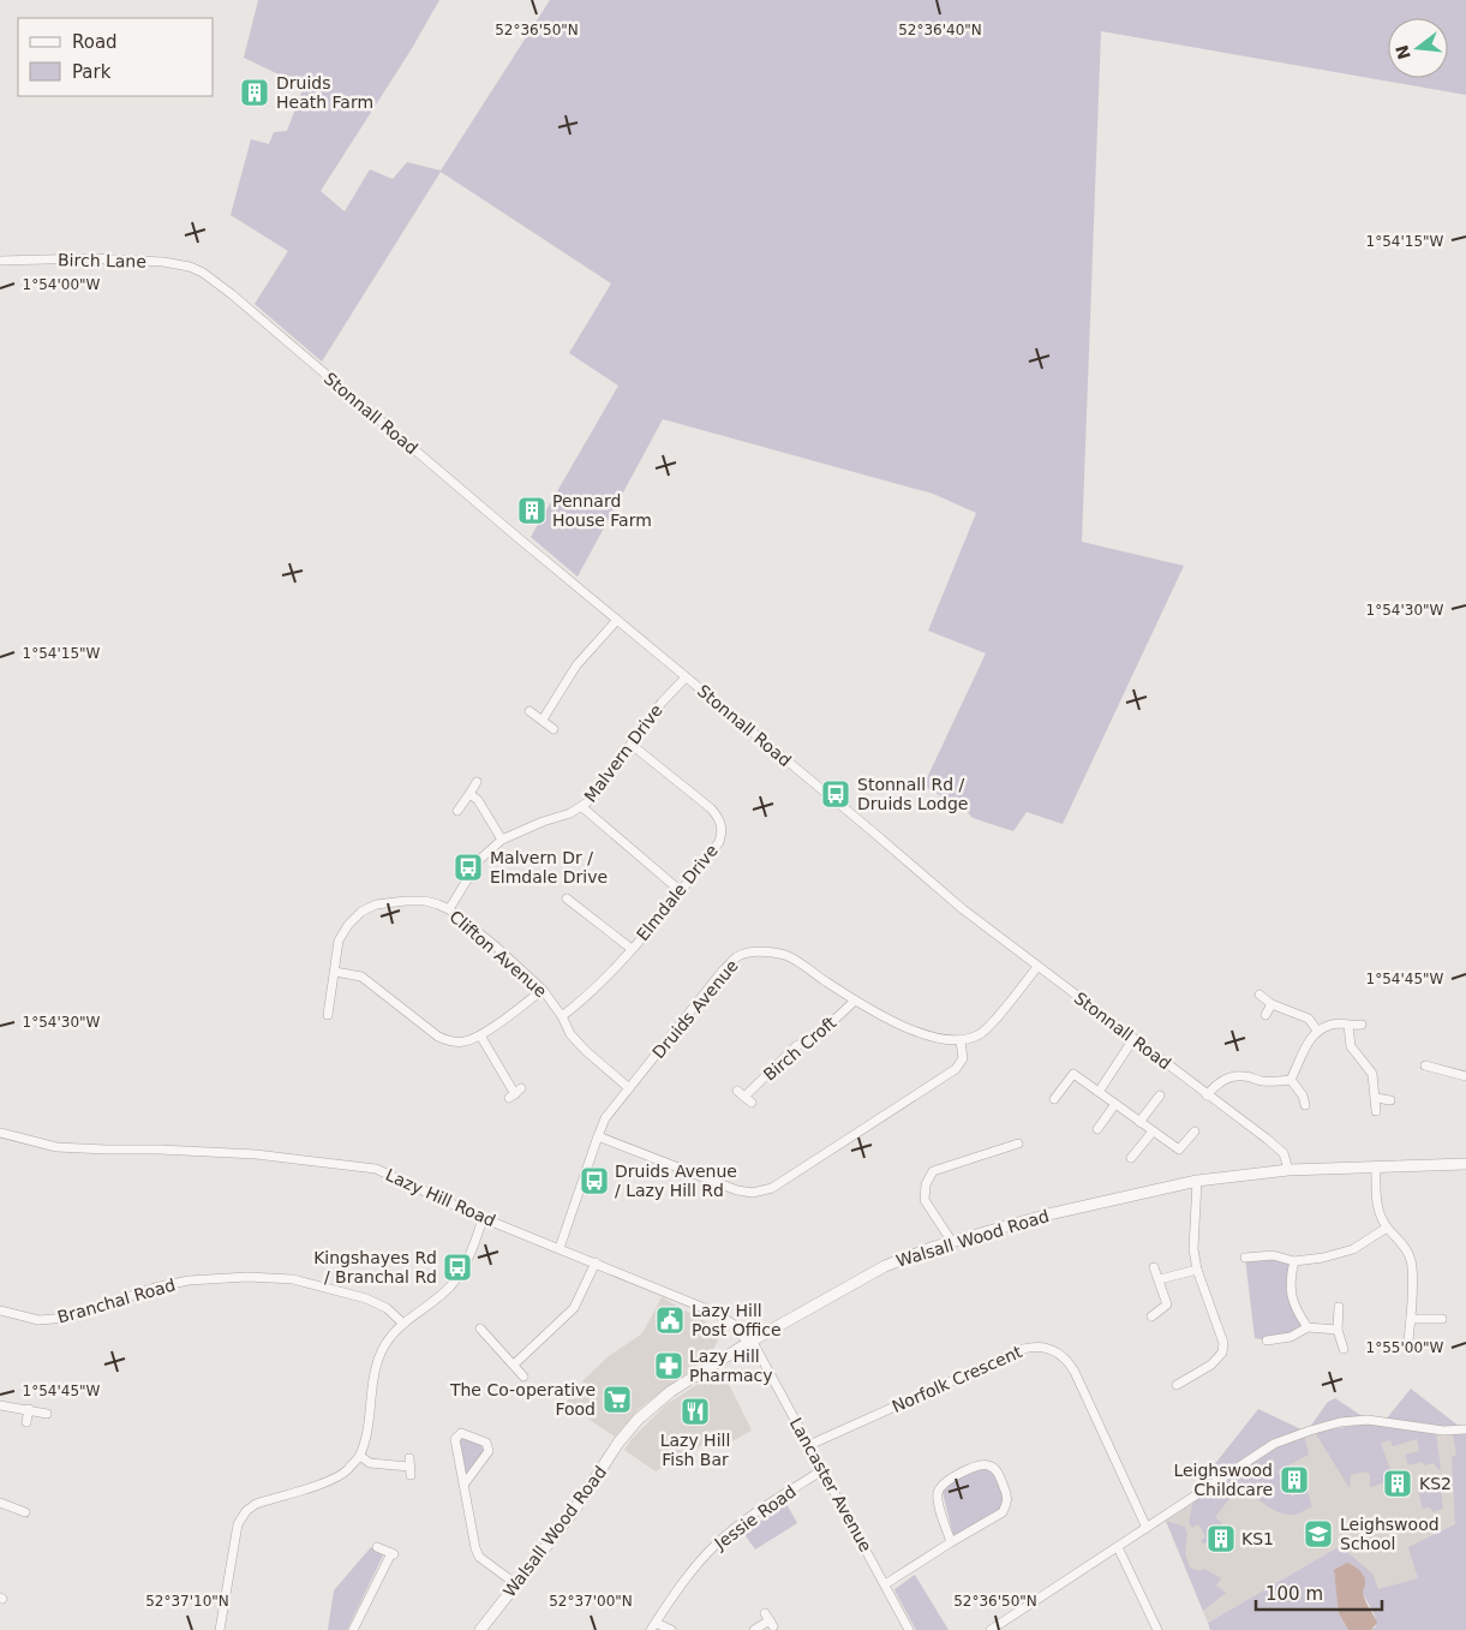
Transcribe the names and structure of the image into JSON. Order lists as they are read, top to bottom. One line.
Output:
{"streets":{"street":["Birch Lane","Stonnall Road","Malvern Drive","Elmdale Drive","Clifton Avenue","Druids Avenue","Birch Croft","Lazy Hill Road","Walsall Wood Road","Branchal Road","Norfolk Crescent","Lancaster Avenue","Jessie Road"]},"crossings":[["Birch Lane","Stonnall Road"],["Stonnall Road","Malvern Drive"],["Stonnall Road","Walsall Wood Road"],["Malvern Drive","Elmdale Drive"],["Malvern Drive","Clifton Avenue"],["Elmdale Drive","Clifton Avenue"],["Clifton Avenue","Druids Avenue"],["Druids Avenue","Birch Croft"],["Druids Avenue","Lazy Hill Road"],["Lazy Hill Road","Walsall Wood Road"],["Lazy Hill Road","Lancaster Avenue"],["Walsall Wood Road","Lancaster Avenue"],["Norfolk Crescent","Lancaster Avenue"],["Lancaster Avenue","Jessie Road"]],"places":{"building":["Druids Heath Farm","Pennard House Farm","Leighswood Childcare","KS2","KS1"],"bus stop":["Stonnall Rd / Druids Lodge","Malvern Dr / Elmdale Drive","Druids Avenue / Lazy Hill Rd","Kingshayes Rd / Branchal Rd"],"public building":["Lazy Hill Post Office"],"pharmacy":["Lazy Hill Pharmacy"],"supermarket":["The Co-operative Food"],"restaurant":["Lazy Hill Fish Bar"],"school or university":["Leighswood School"]},"legend":["Road","Park"],"scale_bar":"100 m","north":"left","coordinates":["52°36'50\"N","52°36'40\"N","1°54'15\"W","1°54'00\"W","1°54'30\"W","1°54'45\"W","1°55'00\"W","52°37'10\"N","52°37'00\"N"]}
